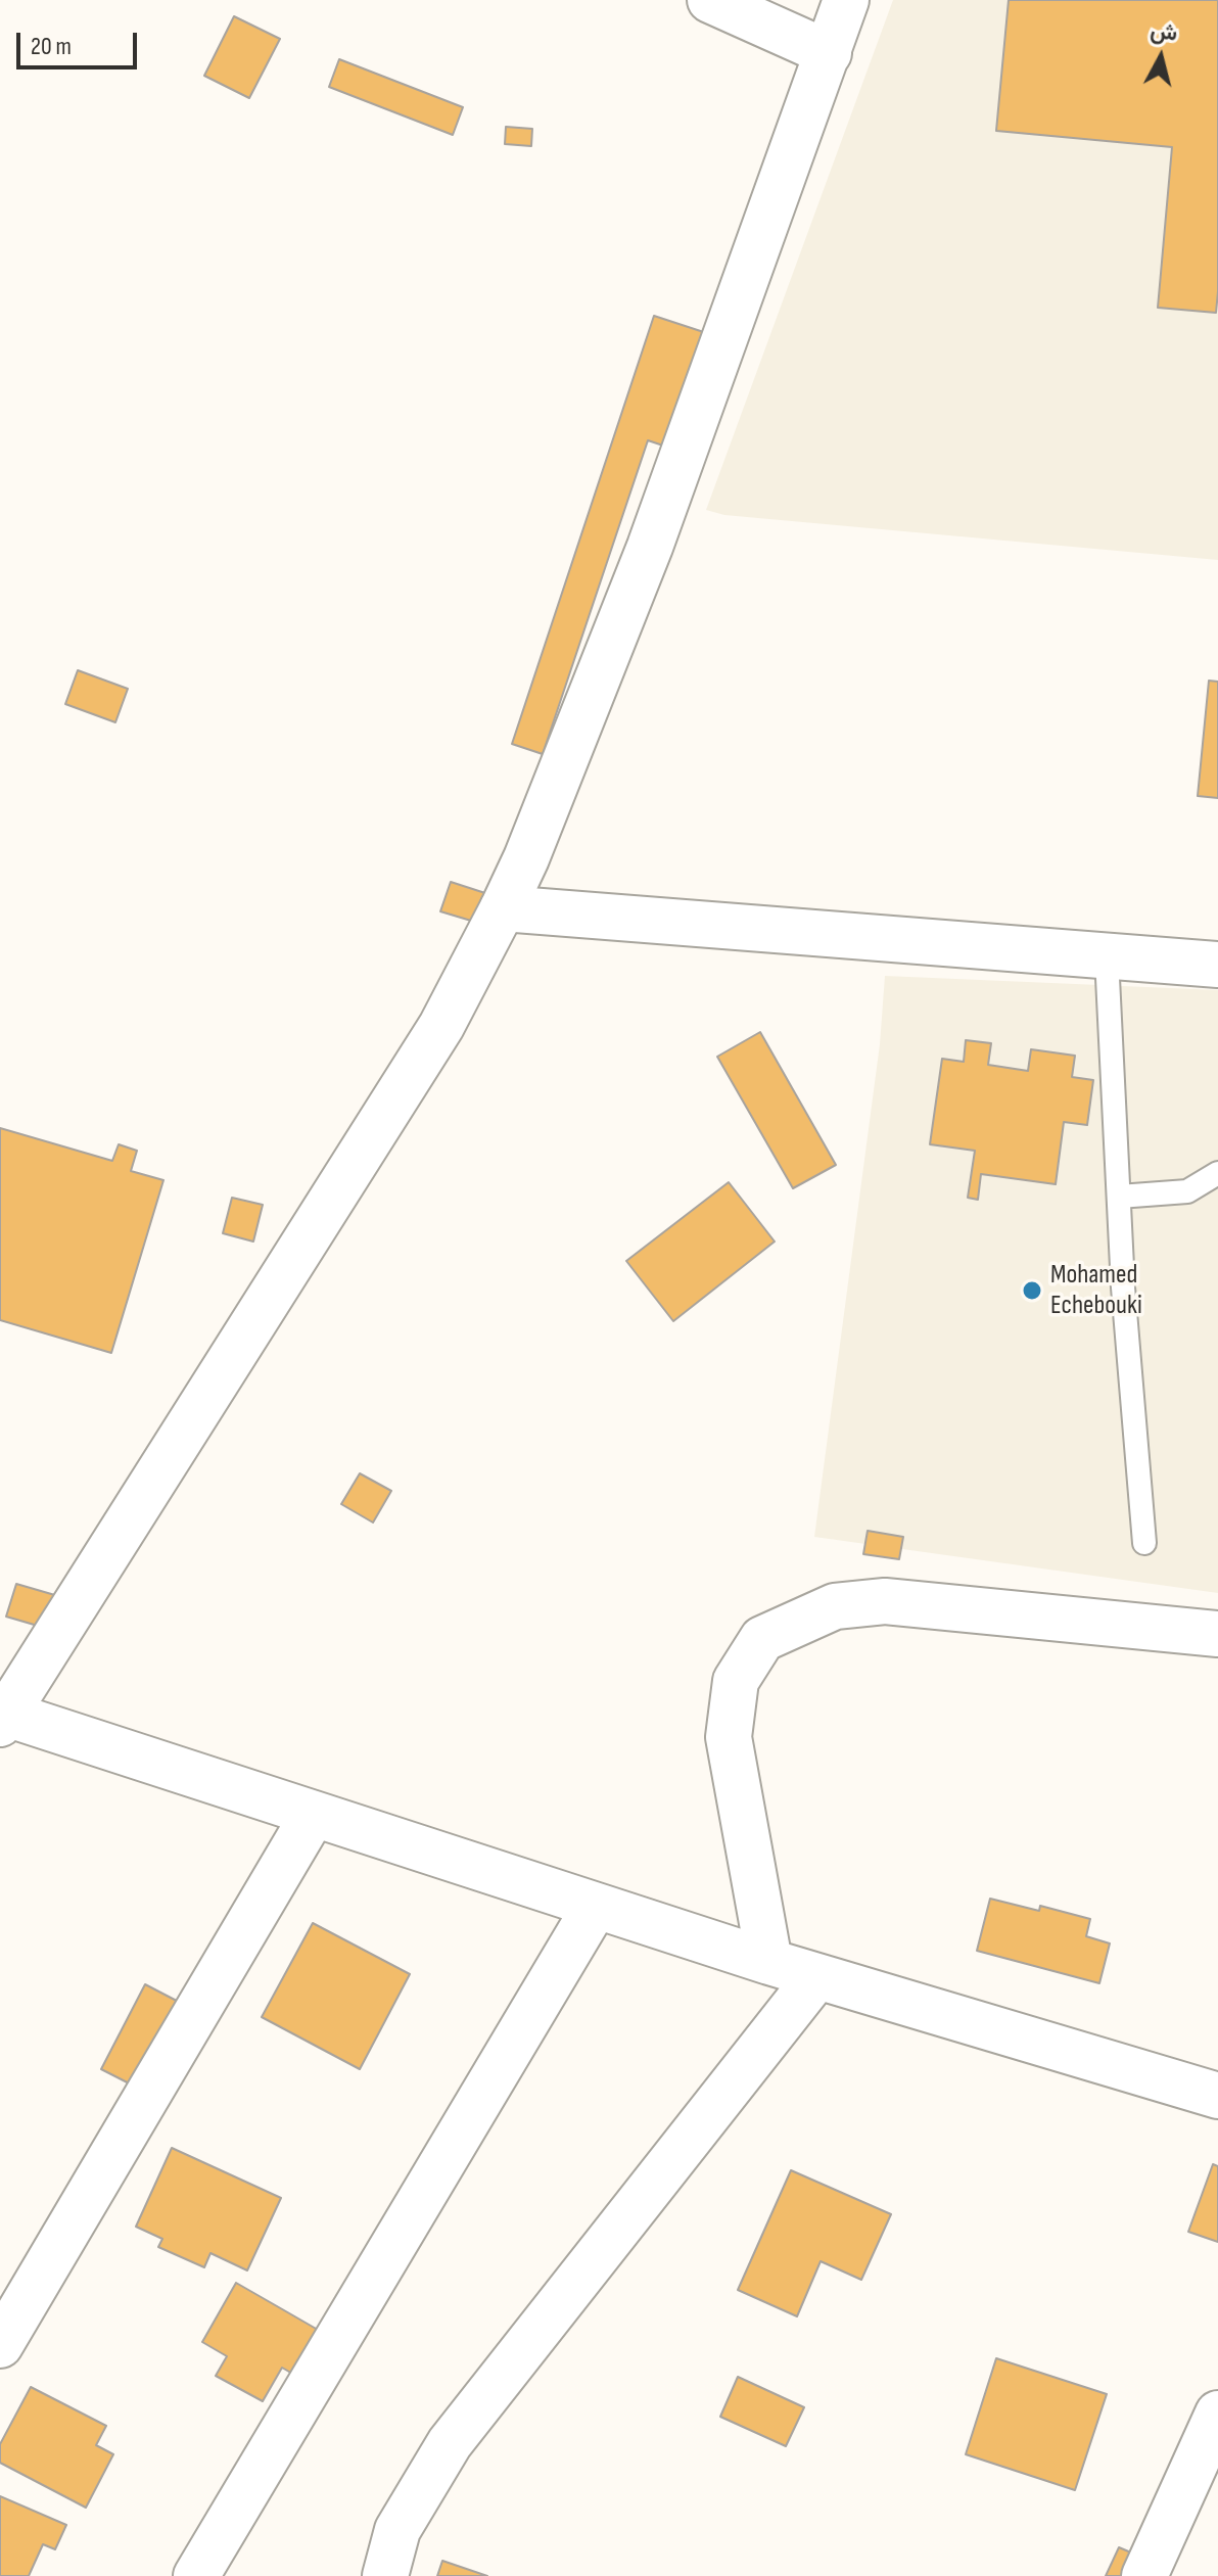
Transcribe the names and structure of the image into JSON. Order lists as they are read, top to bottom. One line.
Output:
{"places":["Mohamed Echebouki"],"scale_bar":"20 m","north":"top"}
